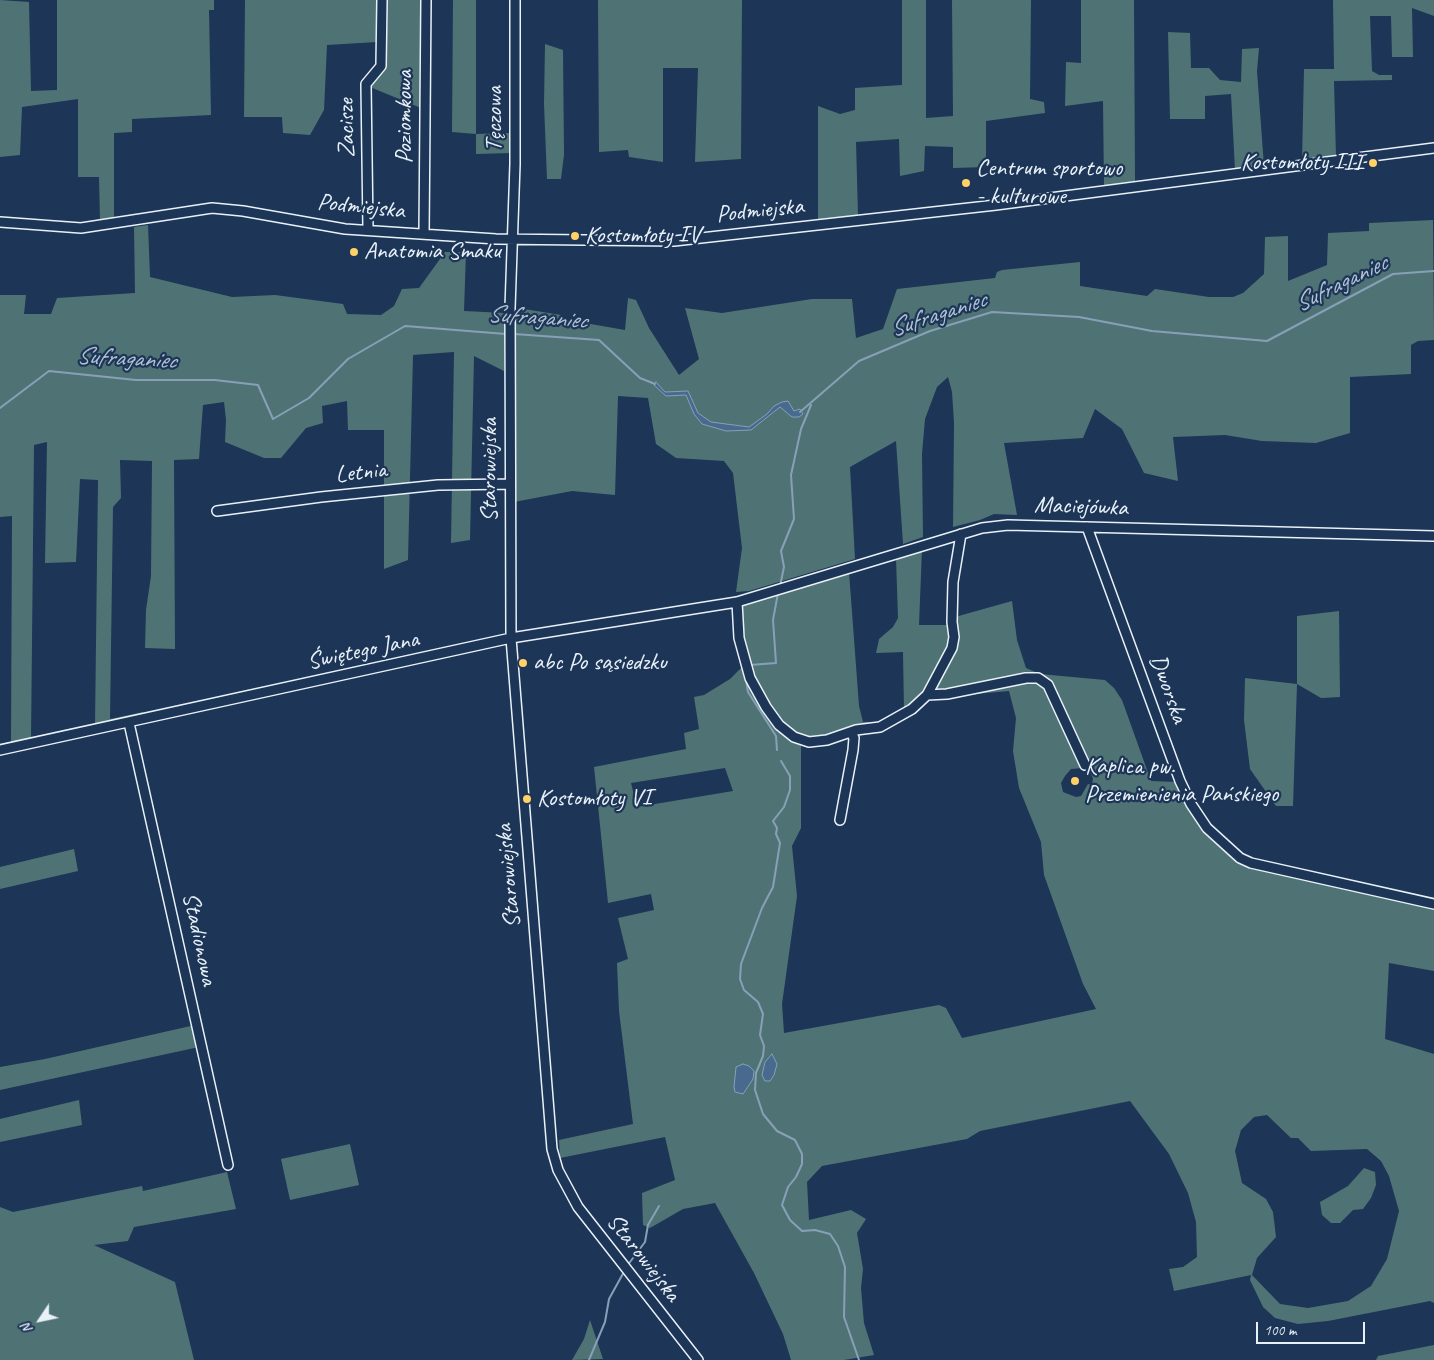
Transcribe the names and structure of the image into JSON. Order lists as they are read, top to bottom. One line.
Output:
{"streets":{"street":["Poziomkowa","Tęczowa","Zacisze","Podmiejska","Starowiejska","Letnia","Maciejówka","Świętego Jana","Dworska","Stadionowa"]},"crossings":[["Poziomkowa","Podmiejska"],["Tęczowa","Podmiejska"],["Tęczowa","Starowiejska"],["Zacisze","Podmiejska"],["Podmiejska","Starowiejska"],["Starowiejska","Letnia"],["Starowiejska","Świętego Jana"],["Maciejówka","Świętego Jana"],["Maciejówka","Dworska"],["Świętego Jana","Stadionowa"]],"water":["Sufraganiec"],"places":["Kostomłoty III","Centrum sportowo - kulturowe","Kostomłoty IV","Anatomia Smaku","abc Po sąsiedzku","Kaplica pw. Przemienienia Pańskiego","Kostomłoty VI"],"scale_bar":"100 m","north":"bottom left"}
